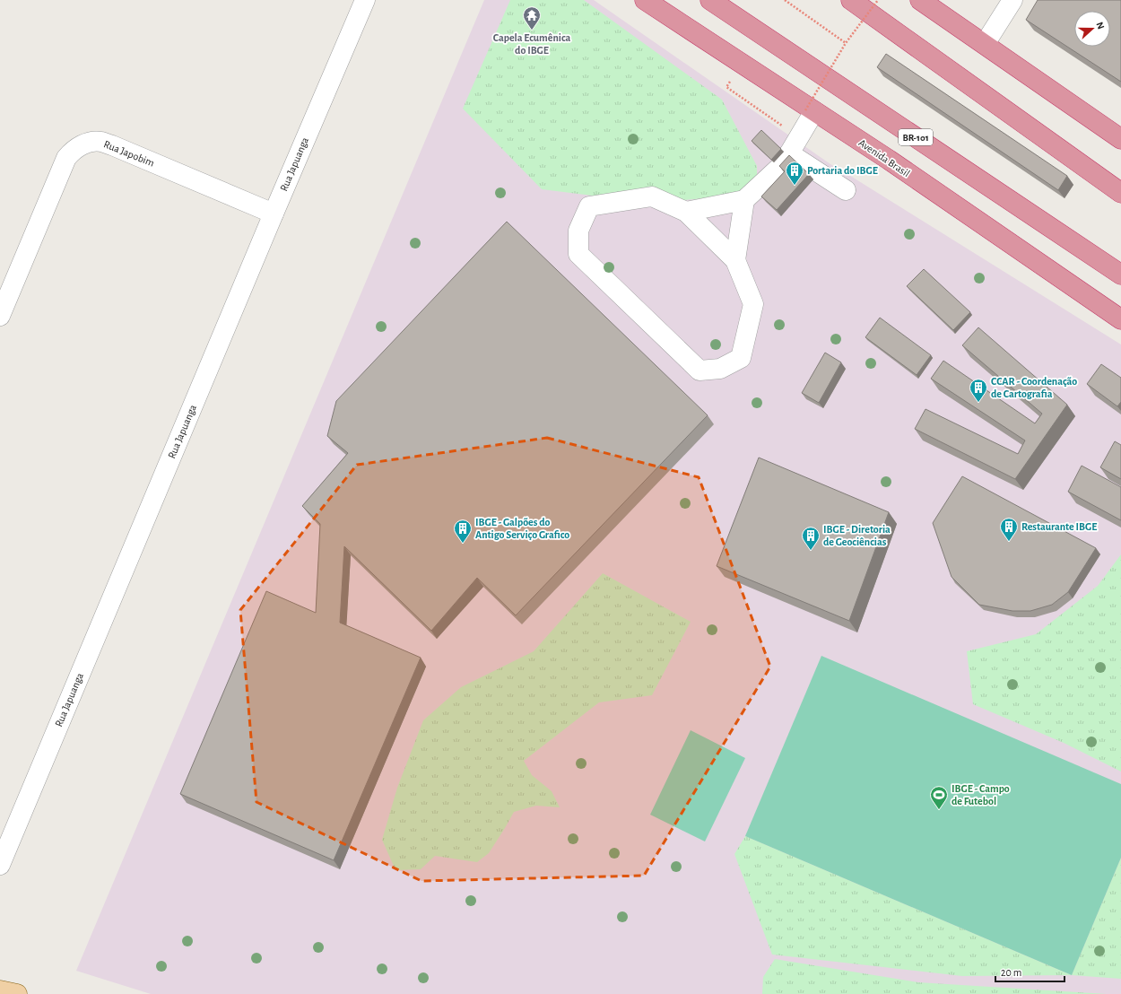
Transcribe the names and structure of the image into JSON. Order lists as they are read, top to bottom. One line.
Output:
{"streets":{"highway":["BR-101","Avenida Brasil"],"street":["Rua Japobim","Rua Japuanga"]},"crossings":[["Rua Japobim","Rua Japuanga"]],"places":{"temple":["Capela Ecumênica do IBGE"],"building":["Portaria do IBGE","CCAR - Coordenação de Cartografia","Restaurante IBGE","IBGE - Galpões do Antigo Serviço Grafico","IBGE - Diretoria de Geociências"],"sports":["IBGE - Campo de Futebol"]},"scale_bar":"20 m","north":"right"}
